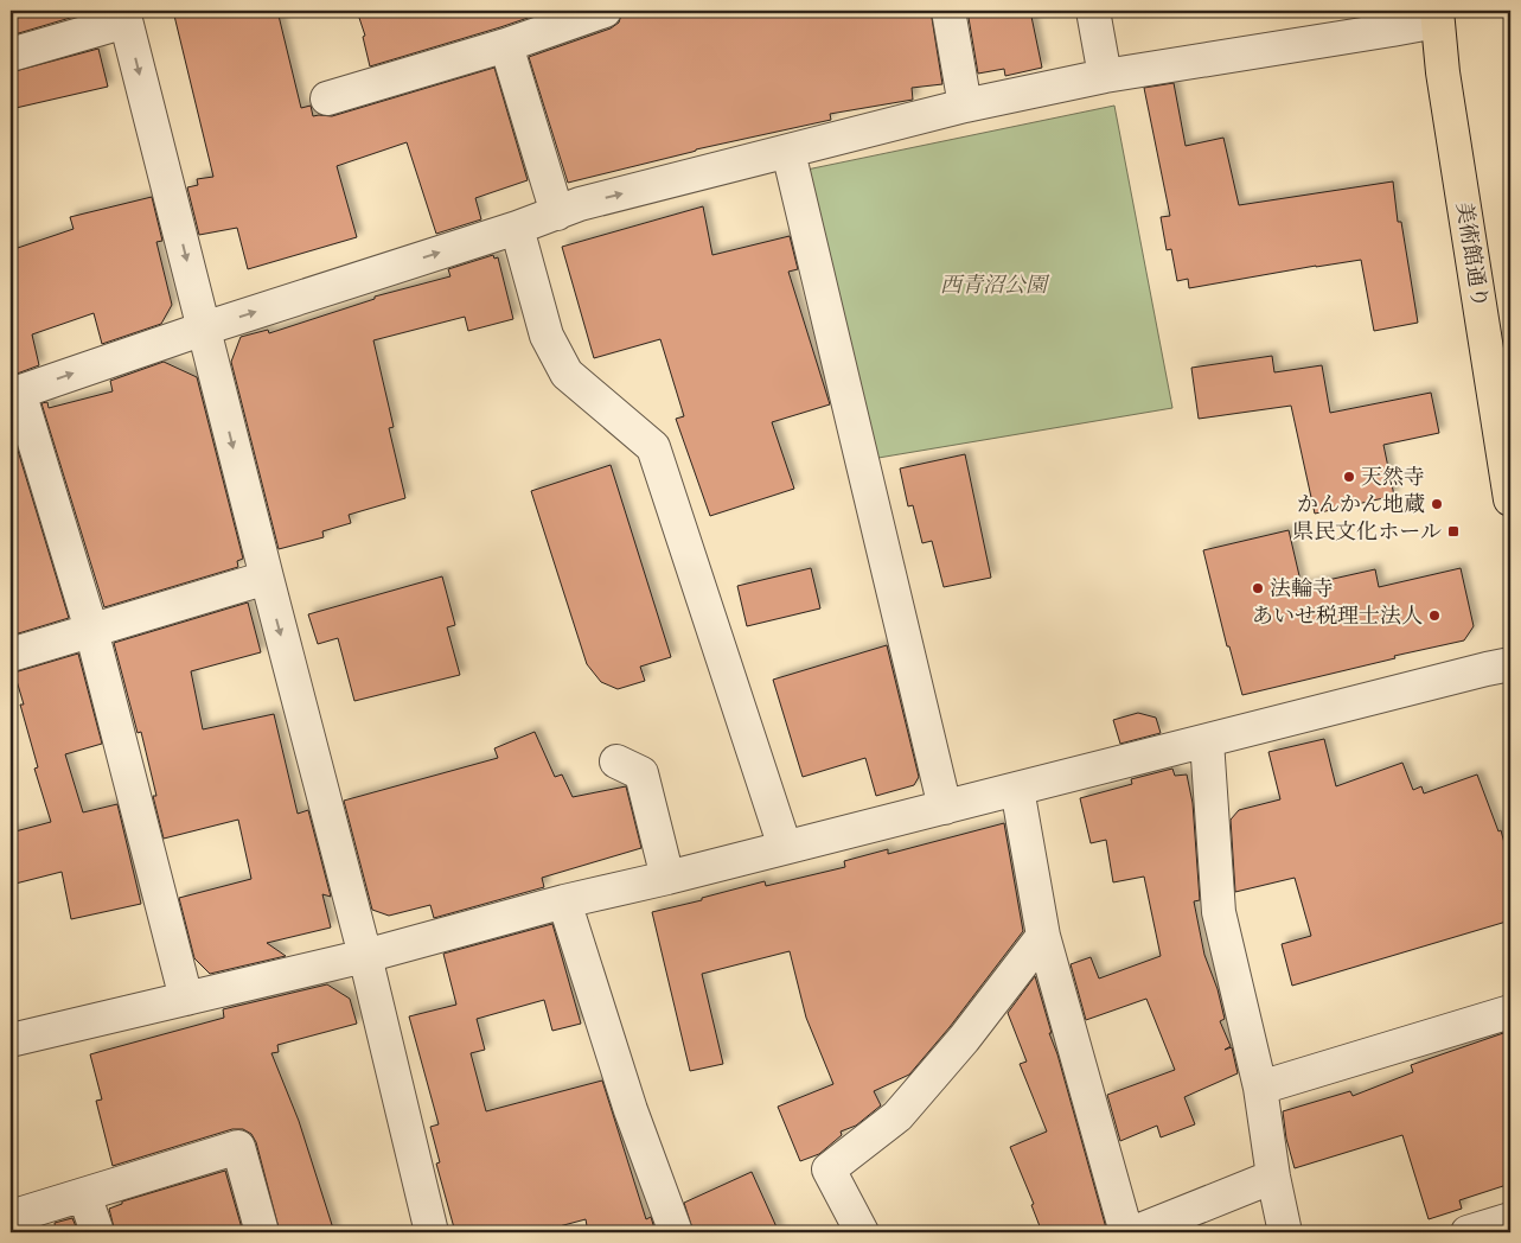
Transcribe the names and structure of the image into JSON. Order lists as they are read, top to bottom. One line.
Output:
{"streets":{"highway":["美術館通り"]},"parks":["西青沼公園"],"places":{"other":["天然寺","かんかん地蔵","法輪寺","あいせ税理士法人"],"transit":["県民文化ホール"]}}
